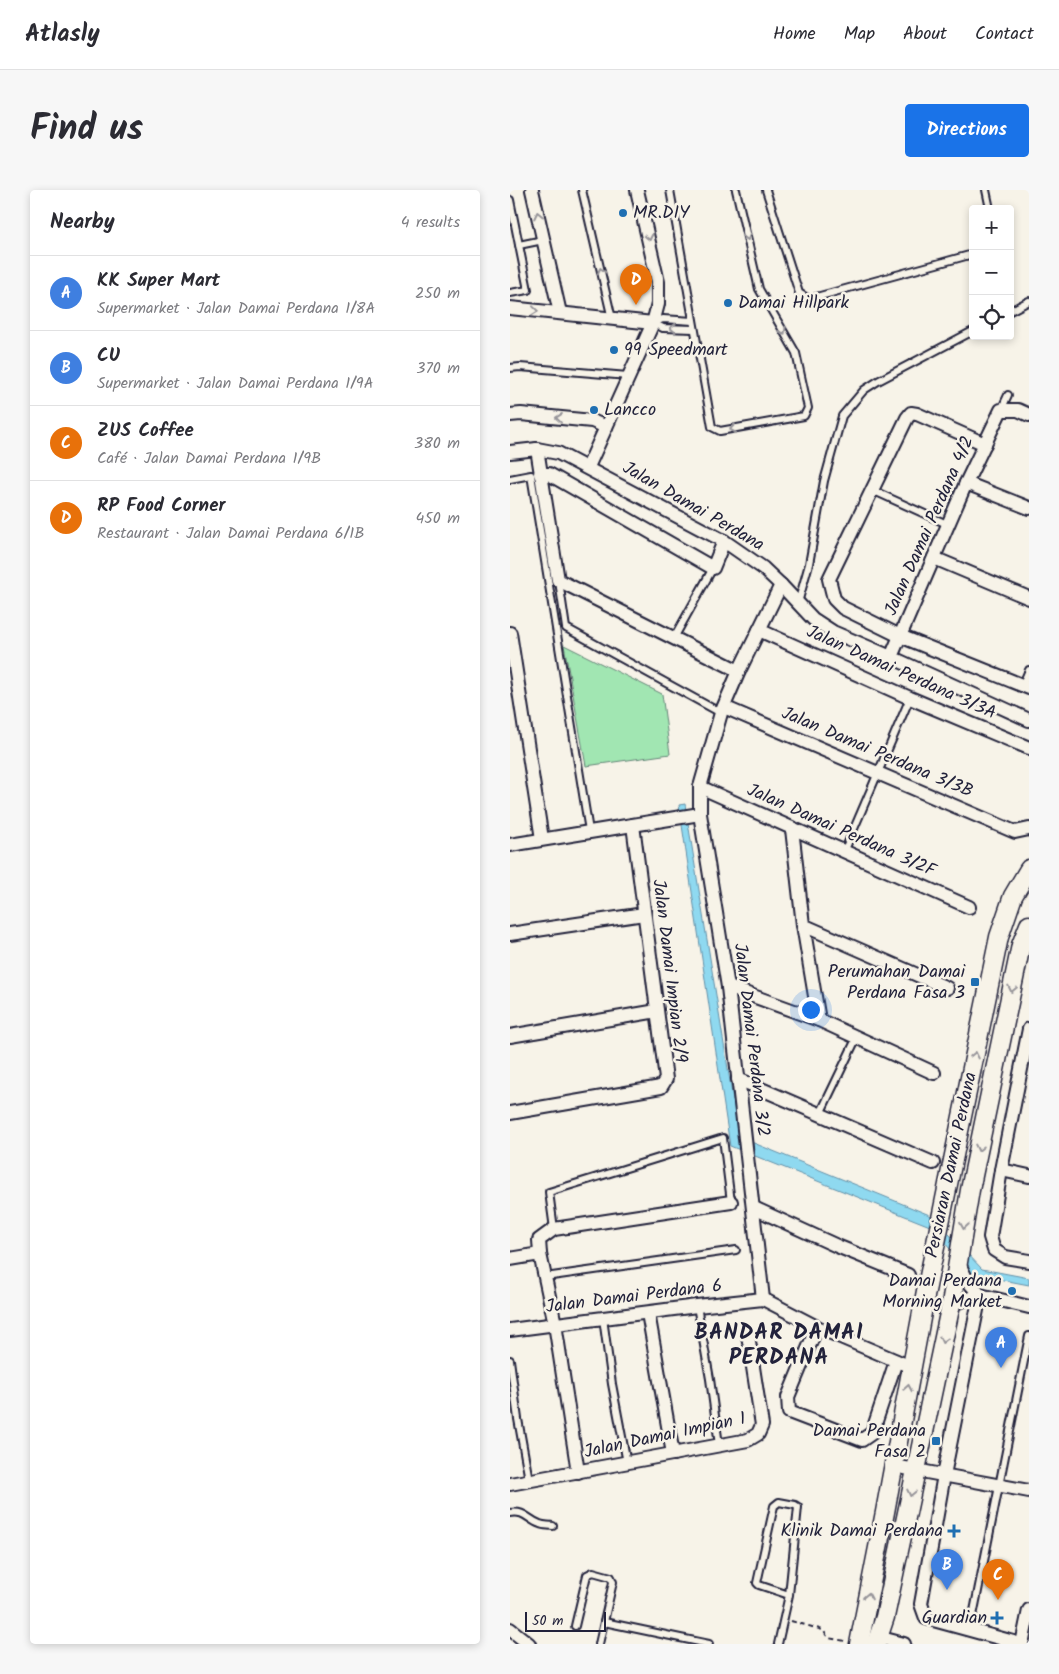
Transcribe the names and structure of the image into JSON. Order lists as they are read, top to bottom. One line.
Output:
{"streets":{"main road":["Persiaran Damai Perdana"],"street":["Jalan Damai Perdana","Jalan Damai Perdana 4/2","Jalan Damai Perdana 3/3A","Jalan Damai Perdana 3/3B","Jalan Damai Perdana 3/2F","Jalan Damai Impian 2/9","Jalan Damai Perdana 3/2","Jalan Damai Perdana 6","Jalan Damai Impian 1"]},"crossings":[["Jalan Damai Perdana","Jalan Damai Perdana 4/2"],["Jalan Damai Perdana","Jalan Damai Perdana 3/2"],["Jalan Damai Perdana 3/3A","Jalan Damai Perdana 3/2"],["Jalan Damai Perdana 3/3B","Jalan Damai Perdana 3/2"],["Jalan Damai Perdana 3/2F","Jalan Damai Perdana 3/2"],["Jalan Damai Perdana 3/2","Jalan Damai Perdana 6"]],"districts":["BANDAR DAMAI PERDANA"],"places":{"other":["MR.DIY","Damai Hillpark","99 Speedmart","Lancco","Damai Perdana Morning Market"],"transit":["Perumahan Damai Perdana Fasa 3","Damai Perdana Fasa 2"],"health":["Klinik Damai Perdana","Guardian"]},"scale_bar":"50 m","page":{"header":"Atlasly","nav":["Home","Map","About","Contact"],"title":"Find us","buttons":"Directions","heading":["Nearby","4 results"],"map_buttons":["+","−"],"list":[{"mark":"A","name":"KK Super Mart","note":"Supermarket · Jalan Damai Perdana 1/8A","value":"250 m"},{"mark":"B","name":"CU","note":"Supermarket · Jalan Damai Perdana 1/9A","value":"370 m"},{"mark":"C","name":"ZUS Coffee","note":"Café · Jalan Damai Perdana 1/9B","value":"380 m"},{"mark":"D","name":"RP Food Corner","note":"Restaurant · Jalan Damai Perdana 6/1B","value":"450 m"}],"pins":["D","A","B","C"],"scale":"50 m"}}
